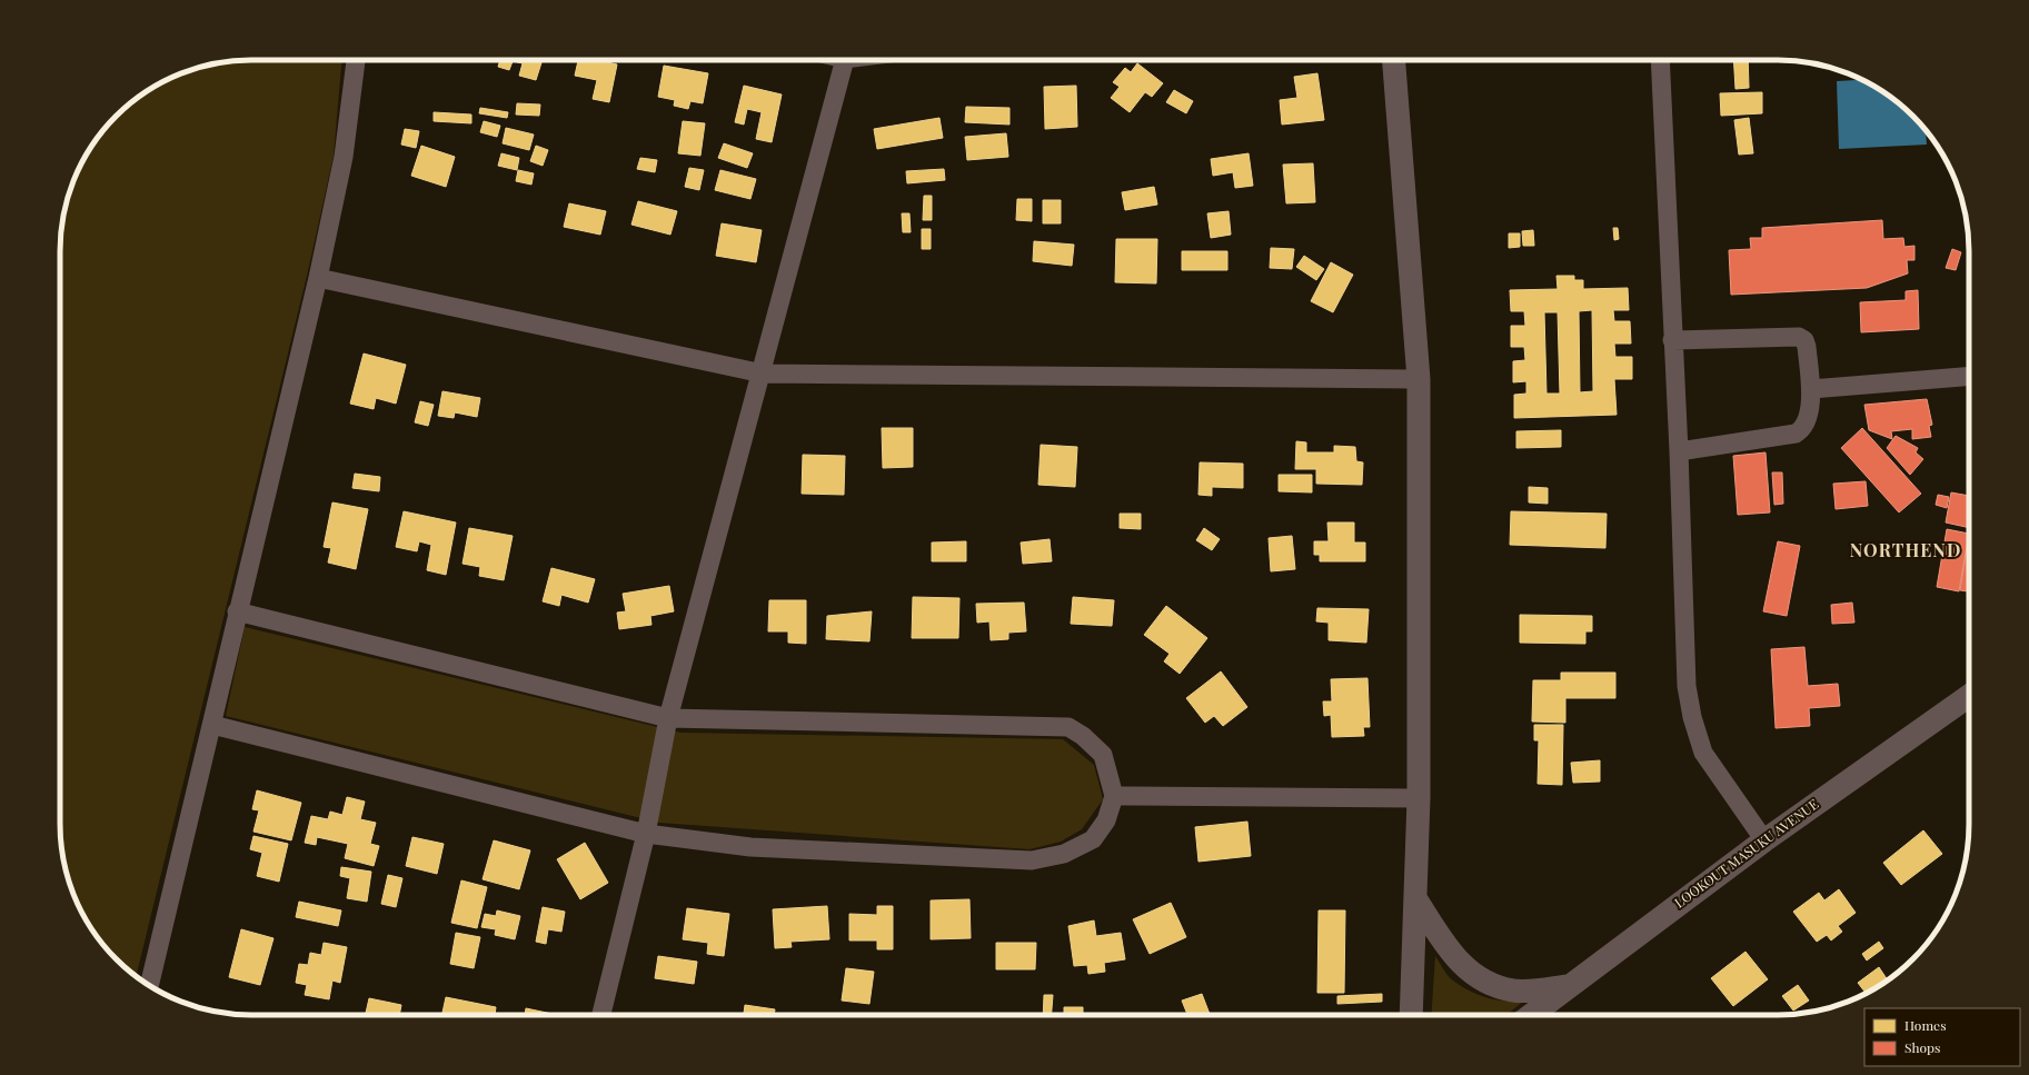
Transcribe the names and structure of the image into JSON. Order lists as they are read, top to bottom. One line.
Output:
{"streets":{"street":["LOOKOUT MASUKU AVENUE"]},"districts":["NORTHEND"],"legend":["Homes","Shops"]}
